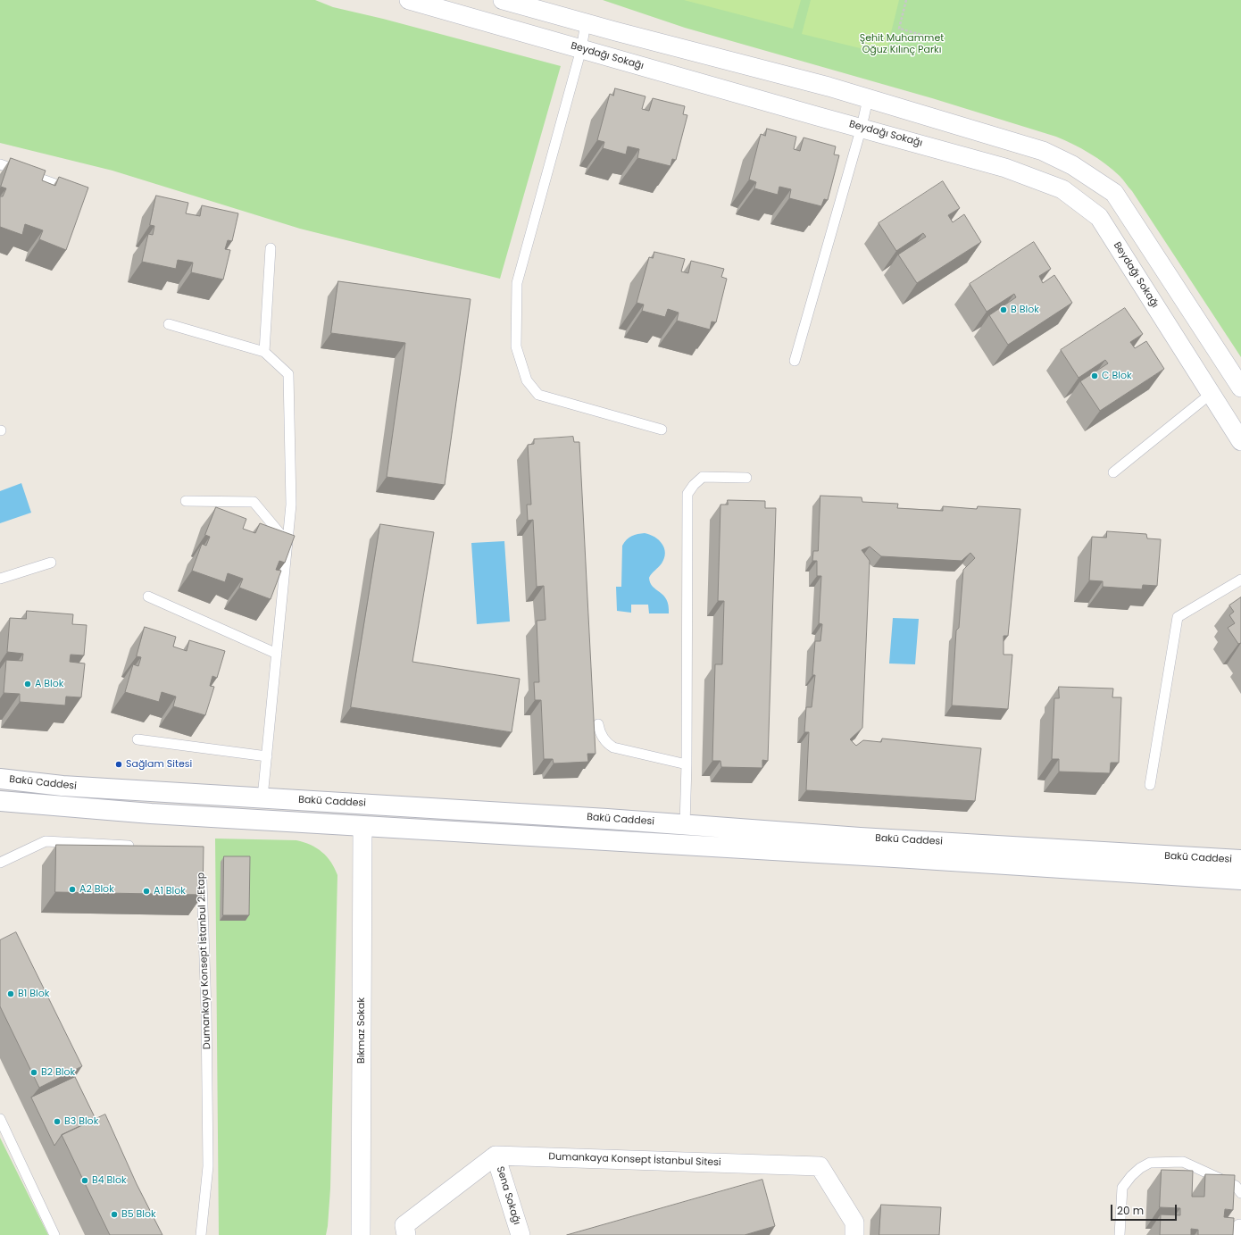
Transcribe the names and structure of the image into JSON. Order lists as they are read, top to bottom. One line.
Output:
{"streets":{"main road":["Bakü Caddesi"],"street":["Beydağı Sokağı","Bıkmaz Sokak","Dumankaya Konsept İstanbul Sitesi","Sena Sokağı"],"lane":["Dumankaya Konsept İstanbul 2.Etap"]},"crossings":[["Bakü Caddesi","Bıkmaz Sokak"],["Dumankaya Konsept İstanbul Sitesi","Sena Sokağı"]],"parks":["Şehit Muhammet Oğuz Kılınç Parkı"],"places":["B Blok","C Blok","A Blok","Sağlam Sitesi","A2 Blok","A1 Blok","B1 Blok","B2 Blok","B3 Blok","B4 Blok","B5 Blok"],"scale_bar":"20 m"}
